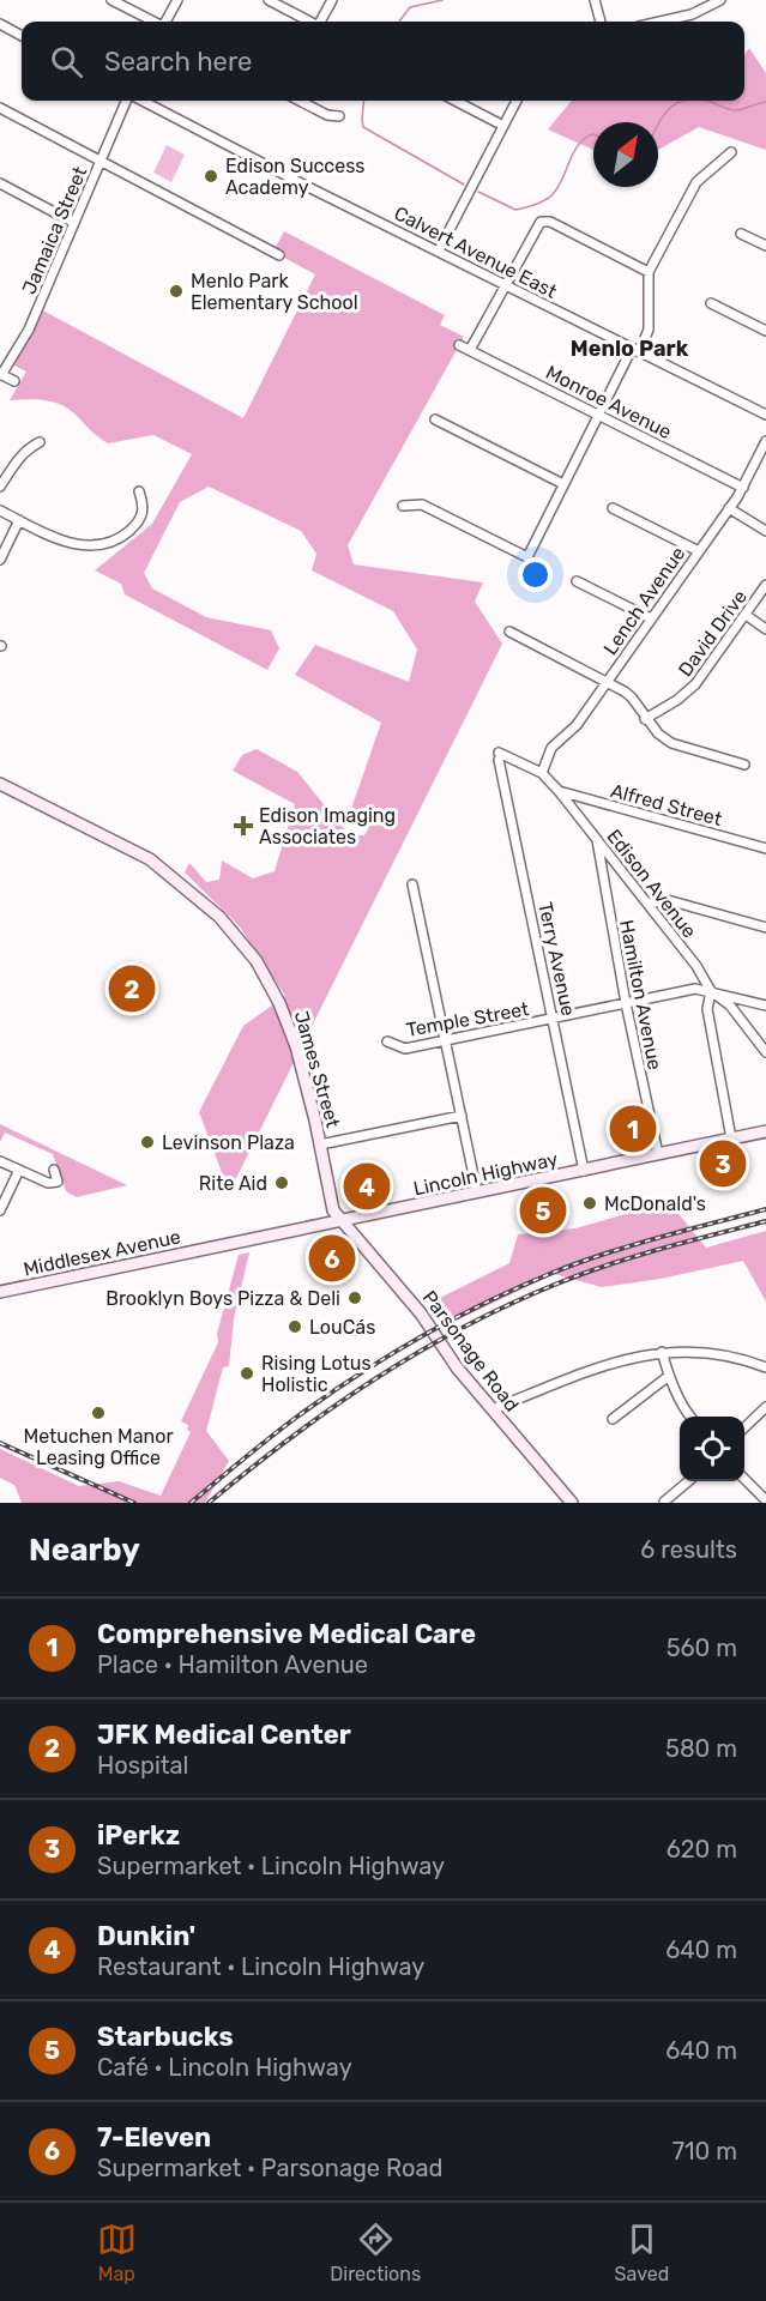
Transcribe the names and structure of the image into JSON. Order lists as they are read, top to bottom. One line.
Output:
{"streets":{"street":["Jamaica Street","Calvert Avenue East","Monroe Avenue","Lench Avenue","David Drive","Alfred Street","Edison Avenue","Terry Avenue","Hamilton Avenue","Temple Street","James Street","Lincoln Highway","Middlesex Avenue","Parsonage Road"]},"crossings":[["Monroe Avenue","Lench Avenue"],["Lench Avenue","Edison Avenue"],["Alfred Street","Edison Avenue"],["Edison Avenue","Terry Avenue"],["Edison Avenue","Hamilton Avenue"],["Edison Avenue","Temple Street"],["Terry Avenue","Temple Street"],["Terry Avenue","Lincoln Highway"],["Hamilton Avenue","Temple Street"],["Hamilton Avenue","Lincoln Highway"],["James Street","Lincoln Highway"],["James Street","Parsonage Road"],["Lincoln Highway","Middlesex Avenue"],["Lincoln Highway","Parsonage Road"]],"districts":["Menlo Park"],"places":{"other":["Edison Success Academy","Menlo Park Elementary School","Levinson Plaza","Rite Aid","McDonald's","Brooklyn Boys Pizza & Deli","LouCás","Rising Lotus Holistic","Metuchen Manor Leasing Office"],"health":["Edison Imaging Associates"]},"north":"top right","page":{"search":"Search here","pins":["2","1","3","4","5","6"],"heading":["Nearby","6 results"],"list":[{"mark":"1","name":"Comprehensive Medical Care","note":"Place · Hamilton Avenue","value":"560 m"},{"mark":"2","name":"JFK Medical Center","note":"Hospital","value":"580 m"},{"mark":"3","name":"iPerkz","note":"Supermarket · Lincoln Highway","value":"620 m"},{"mark":"4","name":"Dunkin'","note":"Restaurant · Lincoln Highway","value":"640 m"},{"mark":"5","name":"Starbucks","note":"Café · Lincoln Highway","value":"640 m"},{"mark":"6","name":"7-Eleven","note":"Supermarket · Parsonage Road","value":"710 m"}],"nav":["Map","Directions","Saved"]}}
